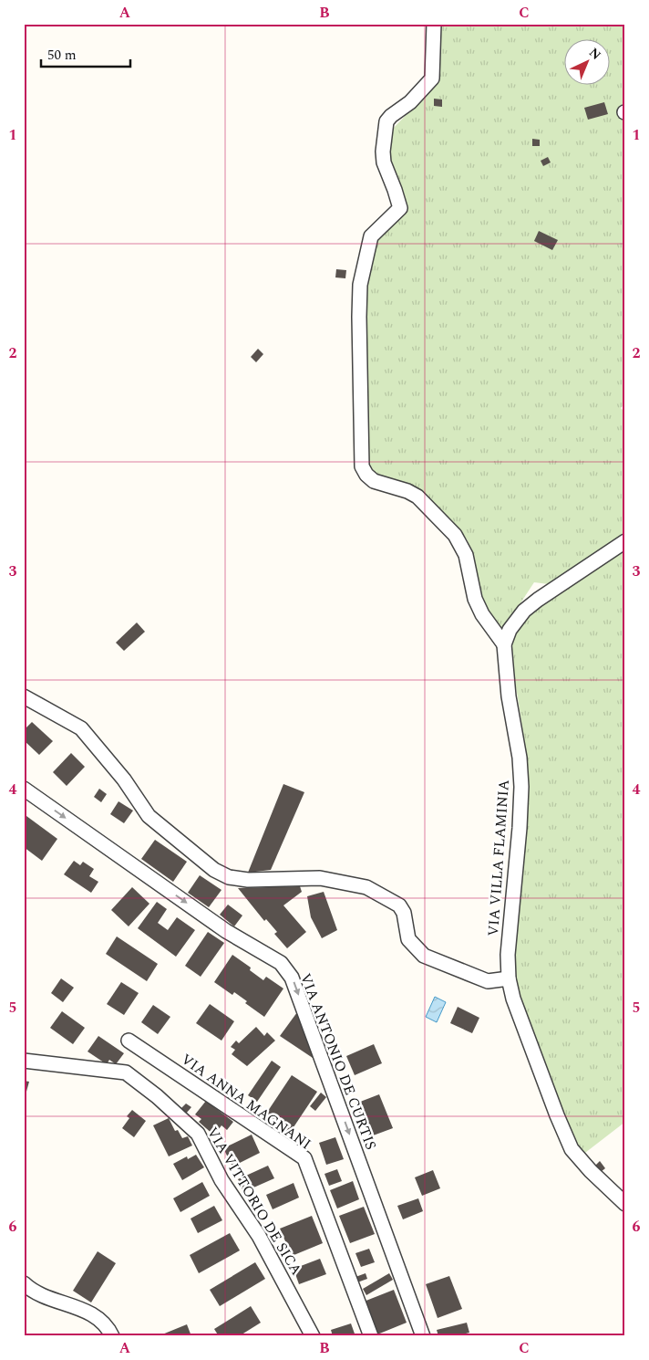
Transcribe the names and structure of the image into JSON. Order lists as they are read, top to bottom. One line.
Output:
{"streets":{"street":["VIA VILLA FLAMINIA","VIA ANTONIO DE CURTIS","VIA ANNA MAGNANI","VIA VITTORIO DE SICA"]},"one_way":["VIA ANTONIO DE CURTIS"],"scale_bar":"50 m","north":"top right","grid":{"columns":["A","B","C"],"rows":["1","2","3","4","5","6"]}}
